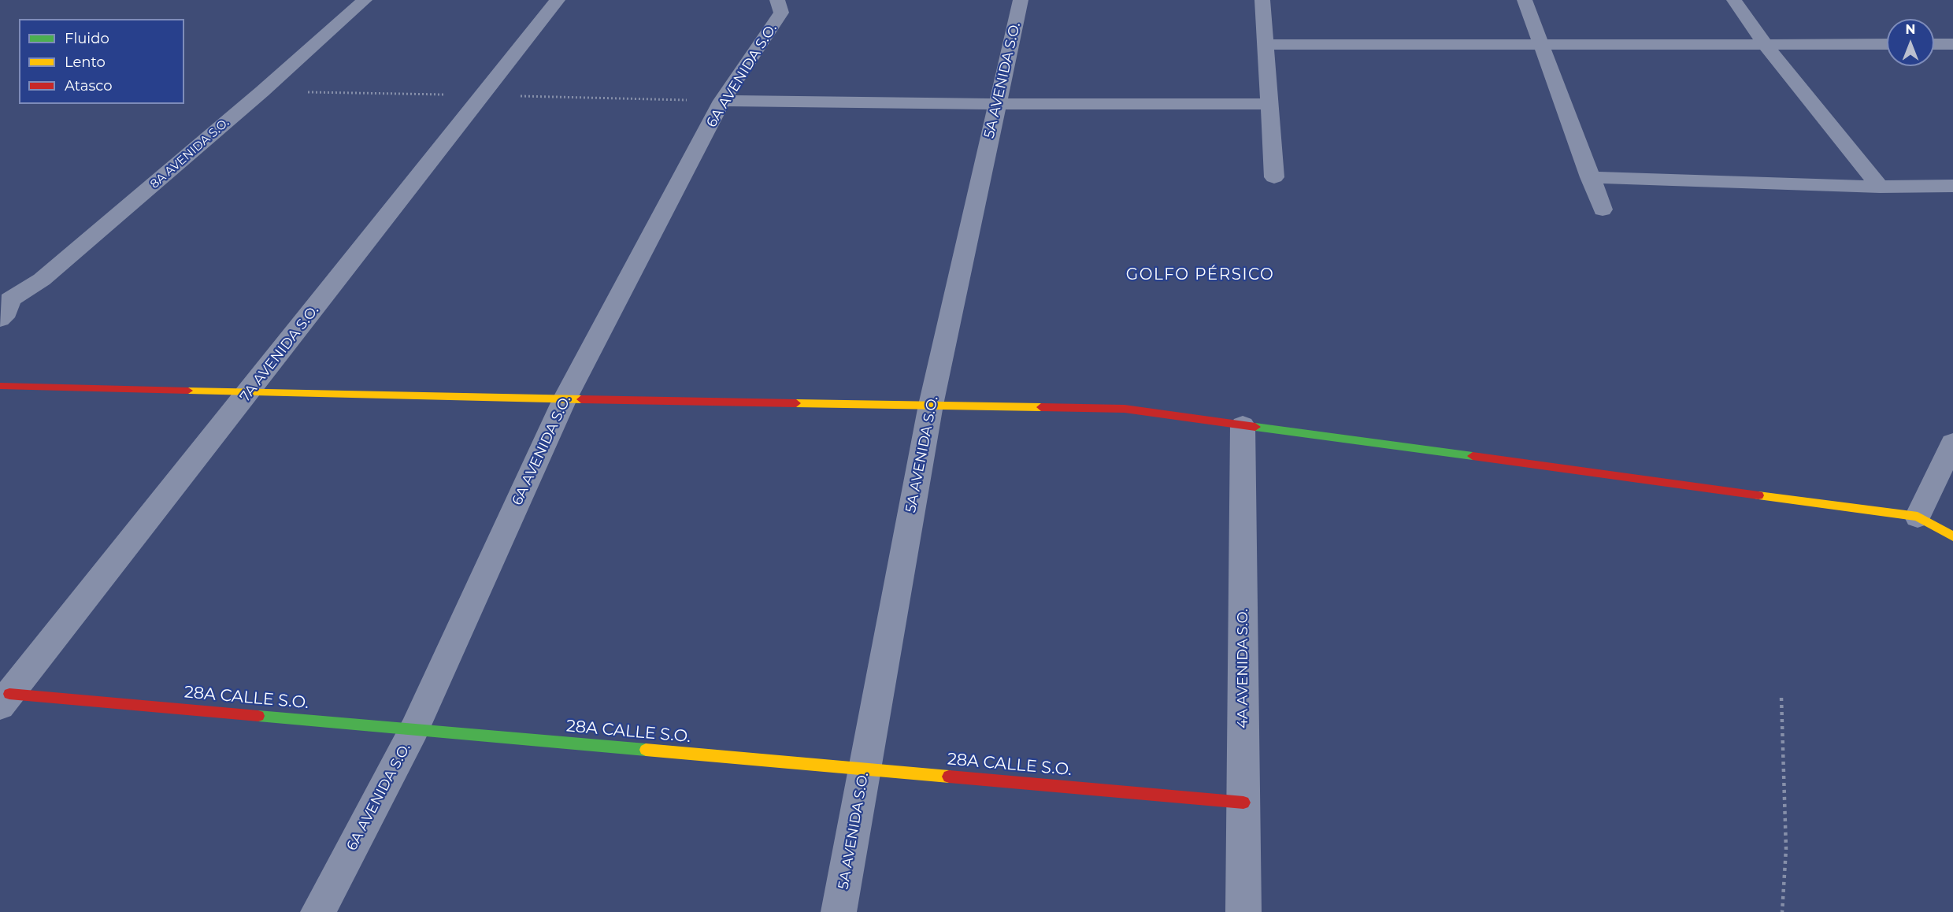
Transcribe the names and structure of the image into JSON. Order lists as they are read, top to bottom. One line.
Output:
{"streets":{"street":["6A AVENIDA S.O.","5A AVENIDA S.O.","8A AVENIDA S.O.","7A AVENIDA S.O.","4A AVENIDA S.O.","28A CALLE S.O."]},"crossings":[["6A AVENIDA S.O.","28A CALLE S.O."],["5A AVENIDA S.O.","28A CALLE S.O."],["7A AVENIDA S.O.","28A CALLE S.O."],["4A AVENIDA S.O.","28A CALLE S.O."]],"districts":["GOLFO PÉRSICO"],"legend":["Fluido","Lento","Atasco"],"north":"top"}
